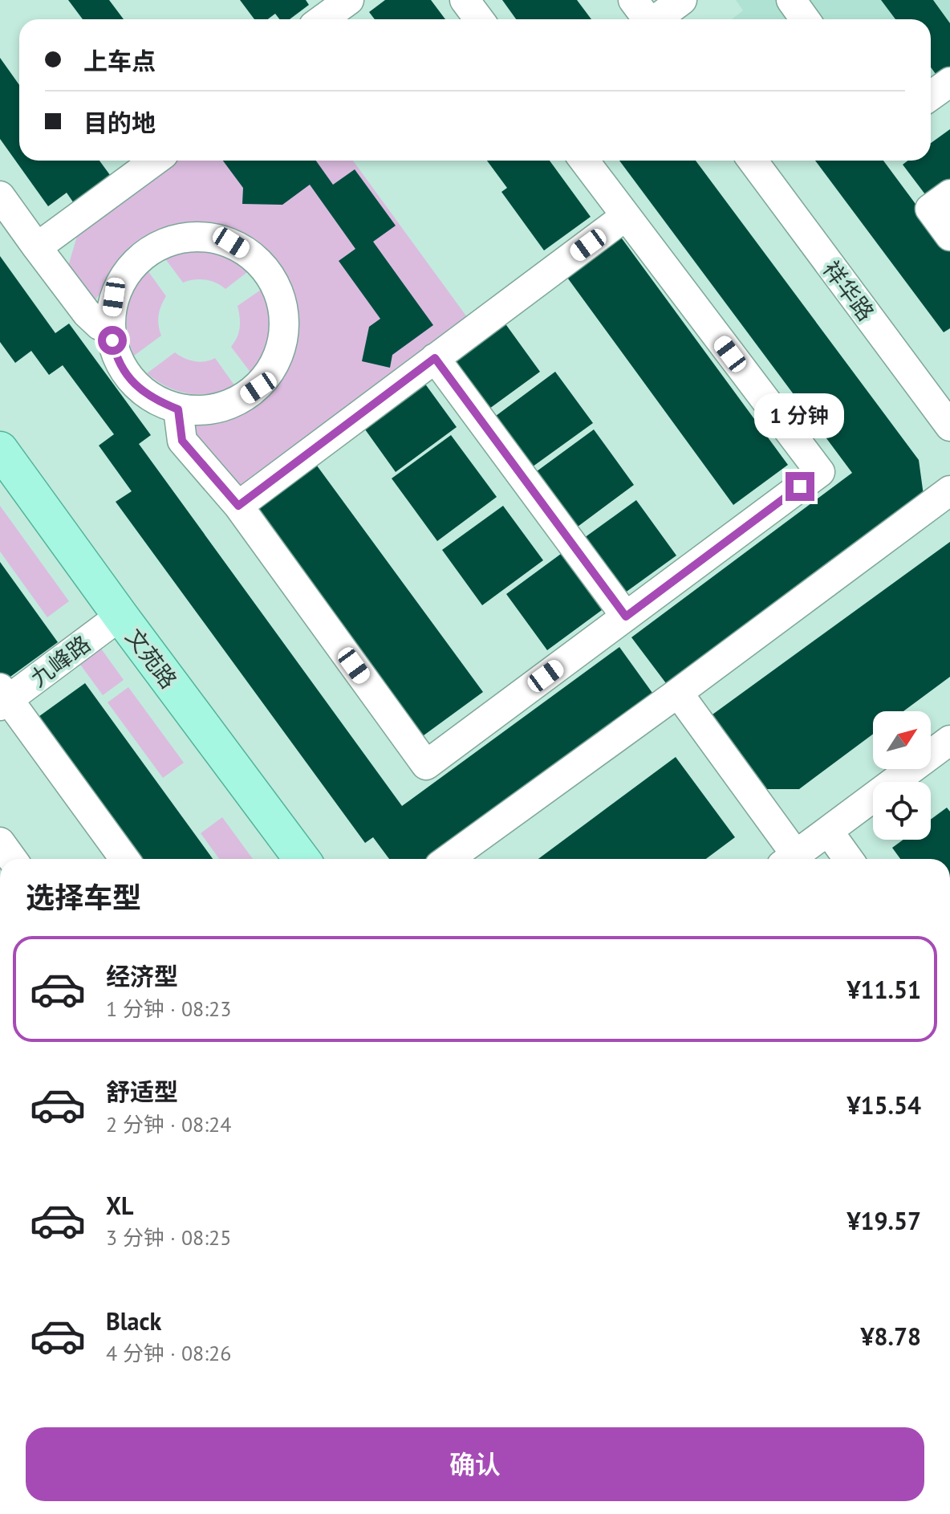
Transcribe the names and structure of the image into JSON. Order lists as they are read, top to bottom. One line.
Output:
{"streets":{"main road":["文苑路"],"street":["祥华路","九峰路"]},"crossings":[["文苑路","九峰路"]],"north":"top right","page":{"banner":["上车点","目的地"],"bubble":"1 分钟","heading":"选择车型","list":[{"name":"经济型","note":"1 分钟 · 08:23","value":"¥11.51"},{"name":"舒适型","note":"2 分钟 · 08:24","value":"¥15.54"},{"name":"XL","note":"3 分钟 · 08:25","value":"¥19.57"},{"name":"Black","note":"4 分钟 · 08:26","value":"¥8.78"}],"buttons":"确认"}}
